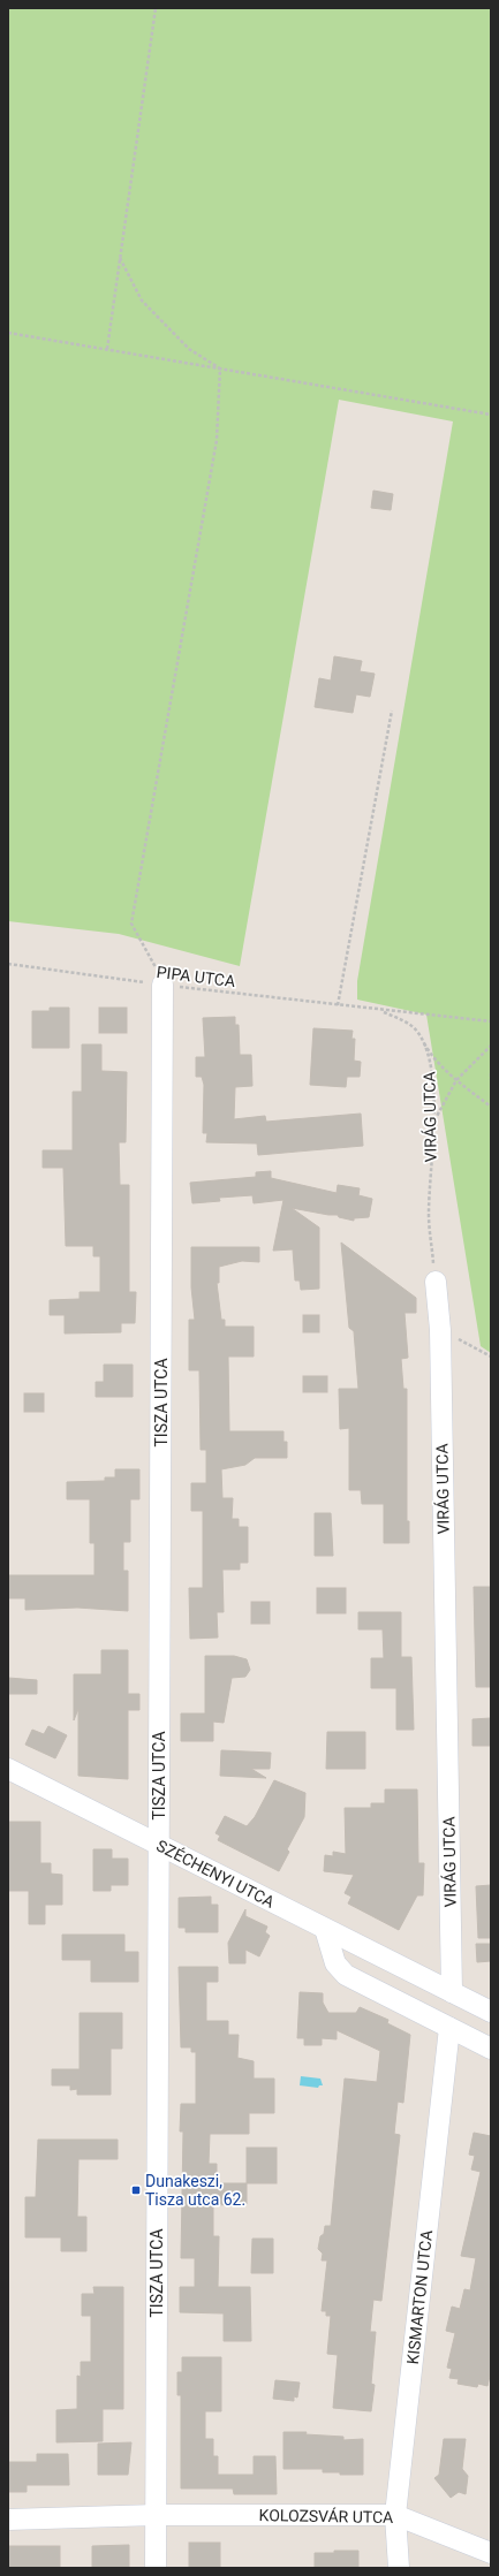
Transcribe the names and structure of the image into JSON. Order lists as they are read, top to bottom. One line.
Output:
{"streets":{"street":["VIRÁG UTCA","TISZA UTCA","SZÉCHENYI UTCA","KISMARTON UTCA","KOLOZSVÁR UTCA"],"path":["PIPA UTCA"]},"crossings":[["PIPA UTCA","TISZA UTCA"],["VIRÁG UTCA","SZÉCHENYI UTCA"],["TISZA UTCA","SZÉCHENYI UTCA"],["TISZA UTCA","KOLOZSVÁR UTCA"],["KISMARTON UTCA","KOLOZSVÁR UTCA"]],"places":{"transit":["Dunakeszi, Tisza utca 62."]}}
